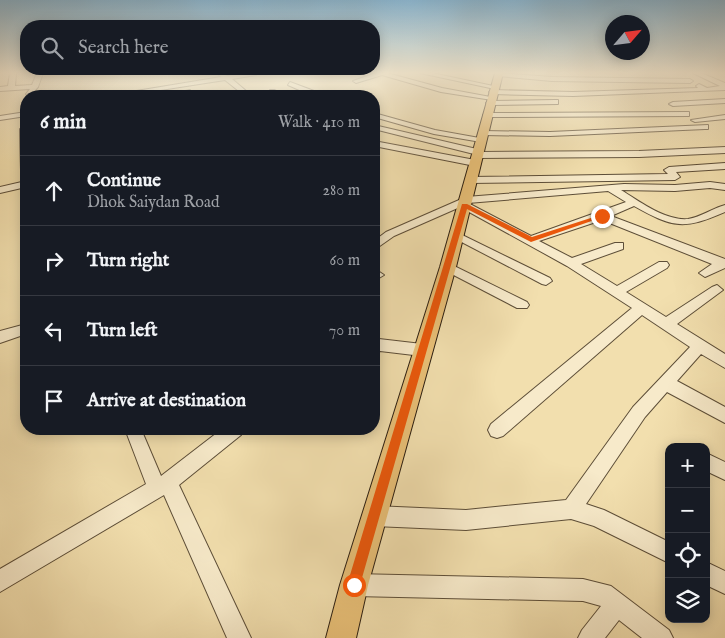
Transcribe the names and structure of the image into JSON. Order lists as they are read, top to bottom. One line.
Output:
{"north":"top right","page":{"search":"Search here","heading":["6 min","Walk · 410 m"],"list":[["Continue","Dhok Saiydan Road","280 m"],["Turn right","60 m"],["Turn left","70 m"],"Arrive at destination"],"map_buttons":["+","−"]}}
